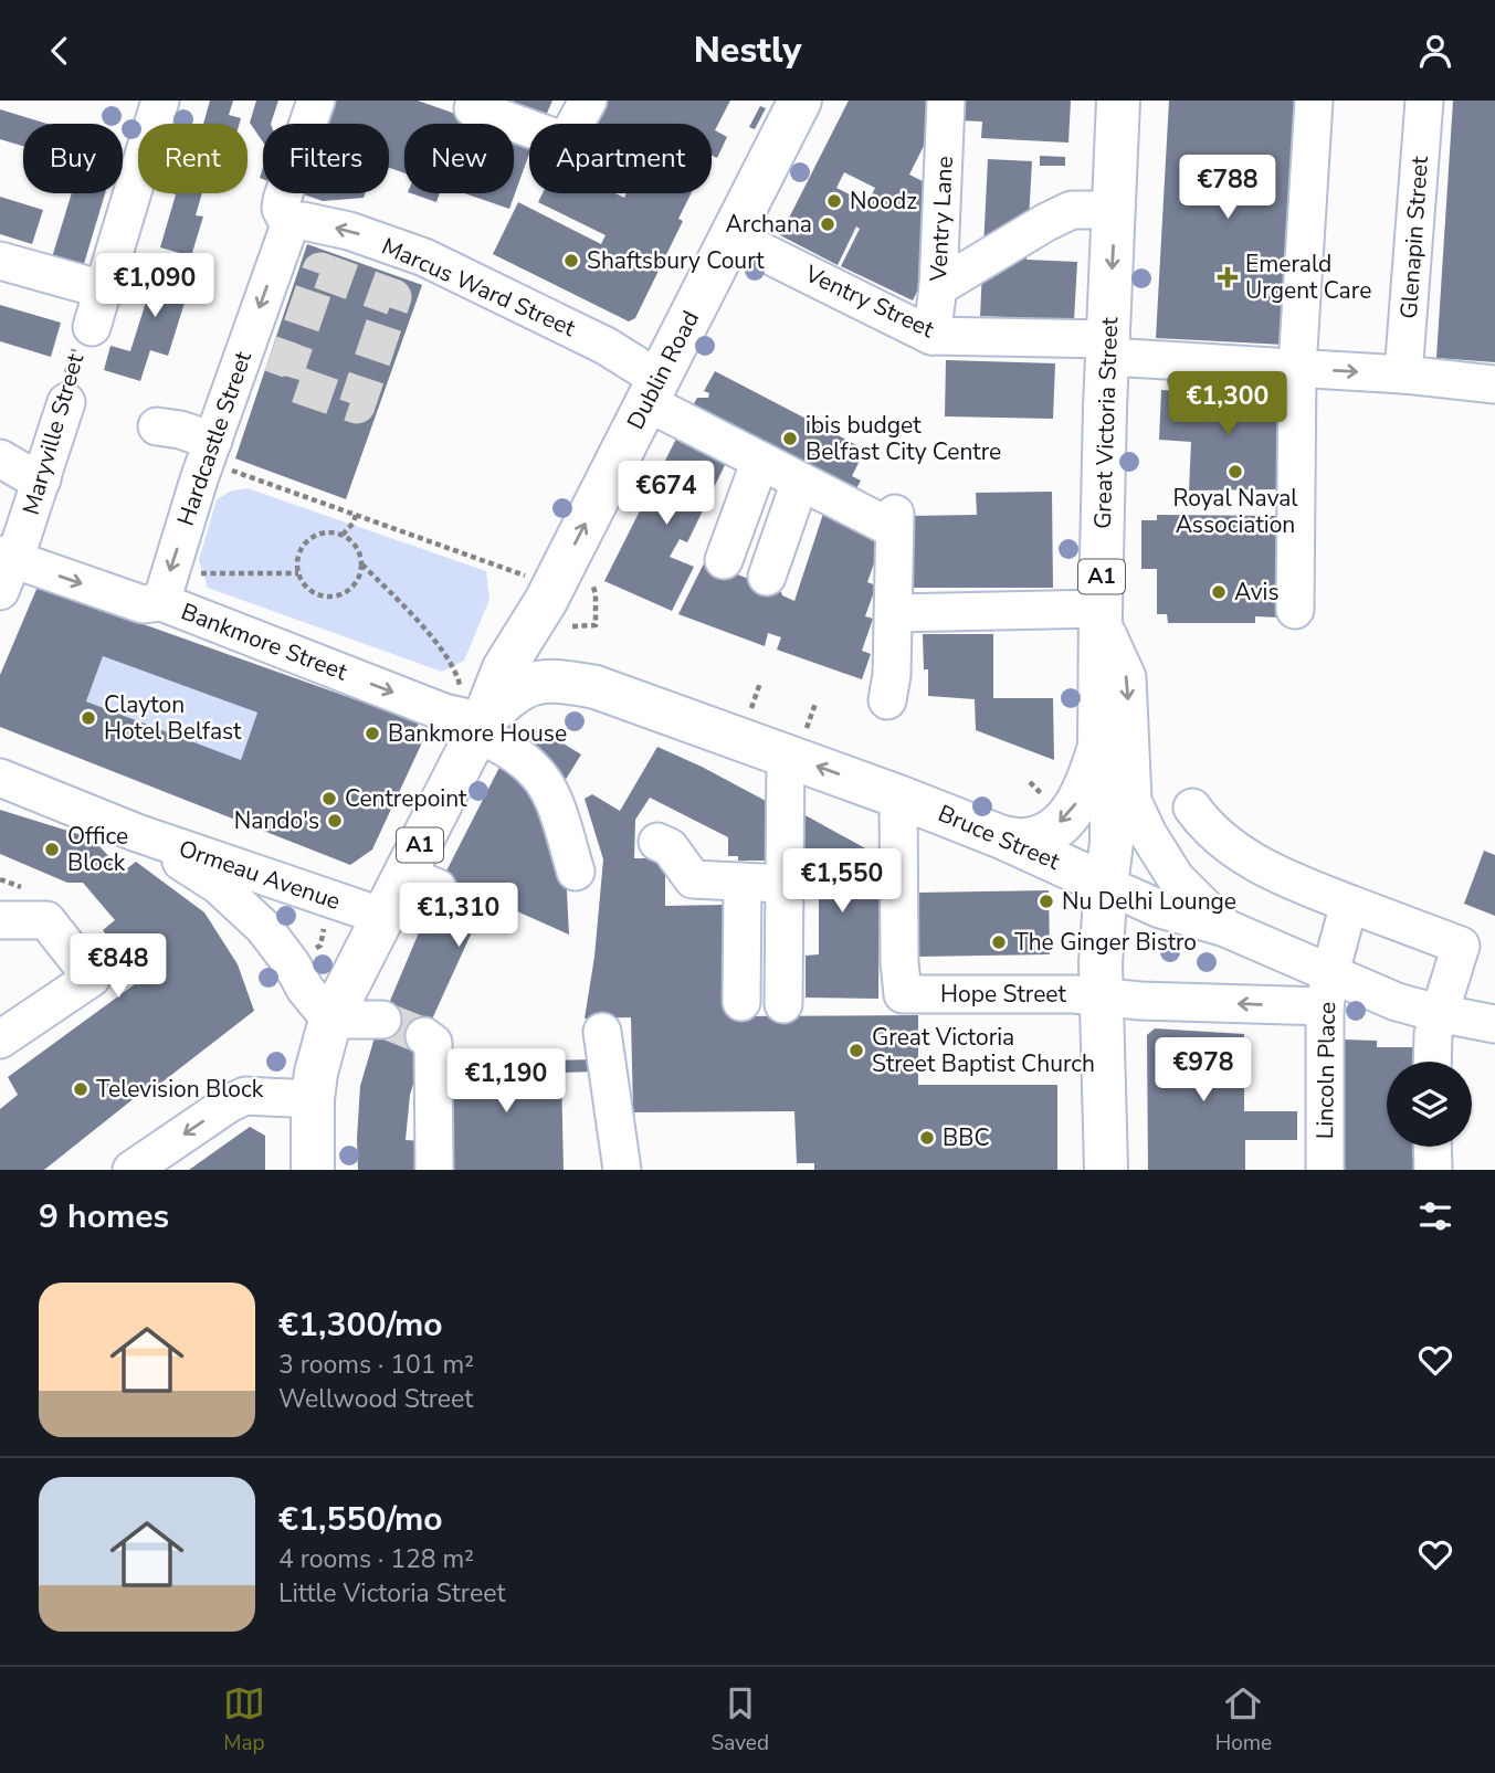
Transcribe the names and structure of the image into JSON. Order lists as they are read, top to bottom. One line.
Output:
{"streets":{"main road":["Dublin Road","Great Victoria Street","A1","Bruce Street"],"street":["Ventry Lane","Glenapin Street","Marcus Ward Street","Ventry Street","Maryville Street","Hardcastle Street","Bankmore Street","Ormeau Avenue","Hope Street","Lincoln Place"]},"crossings":[["Ventry Lane","Ventry Street"],["Glenapin Street","Ventry Street"],["Marcus Ward Street","Dublin Road"],["Marcus Ward Street","Hardcastle Street"],["Ventry Street","Dublin Road"],["Ventry Street","Great Victoria Street"],["Dublin Road","A1"],["Dublin Road","Bankmore Street"],["Dublin Road","Bruce Street"],["Great Victoria Street","Bruce Street"],["Great Victoria Street","Hope Street"],["Maryville Street","Bankmore Street"],["Hardcastle Street","Bankmore Street"],["A1","Bankmore Street"],["A1","Bruce Street"],["A1","Ormeau Avenue"],["Bankmore Street","Bruce Street"],["Bruce Street","Hope Street"],["Bruce Street","Lincoln Place"],["Hope Street","Lincoln Place"]],"one_way":["Marcus Ward Street","Hardcastle Street","Bankmore Street","Hope Street"],"places":{"other":["Noodz","Archana","Shaftsbury Court","ibis budget Belfast City Centre","Royal Naval Association","Avis","Clayton Hotel Belfast","Bankmore House","Centrepoint","Nando's","Office Block","Nu Delhi Lounge","The Ginger Bistro","Great Victoria Street Baptist Church","Television Block","BBC"],"health":["Emerald Urgent Care"]},"page":{"header":"Nestly","chip":["Buy","Rent","Filters","New","Apartment"],"price":["€788","€1,090","€1,300","€674","€1,550","€1,310","€848","€978","€1,190"],"heading":"9 homes","list":[{"name":"€1,300/mo","note":"3 rooms · 101 m² · Wellwood Street"},{"name":"€1,550/mo","note":"4 rooms · 128 m² · Little Victoria Street"}],"tabs":["Map","Saved","Home"]}}
